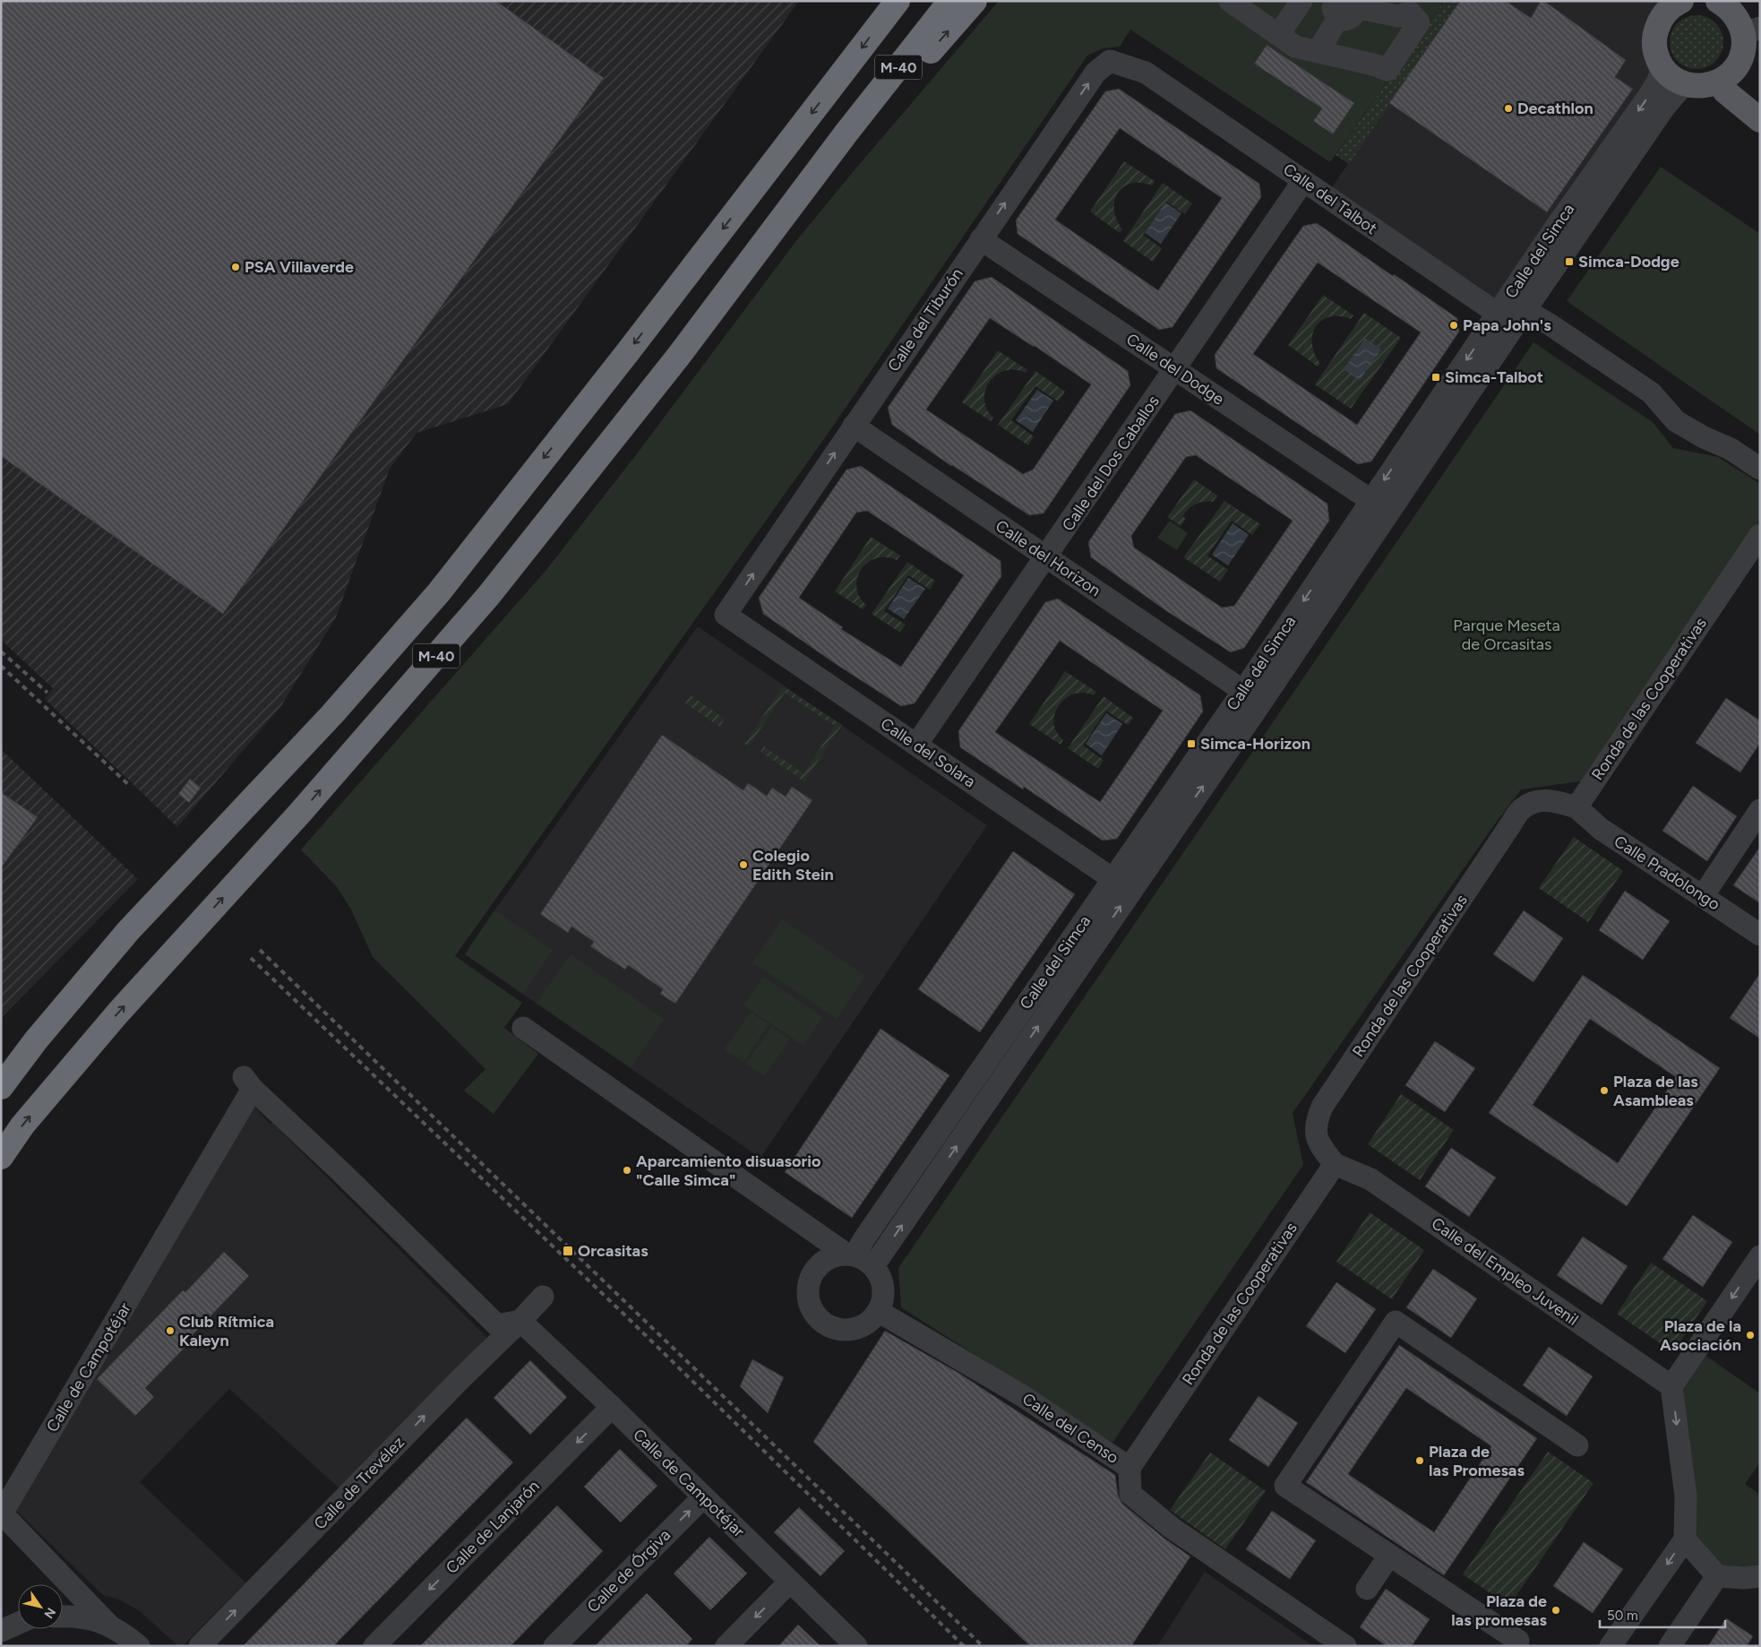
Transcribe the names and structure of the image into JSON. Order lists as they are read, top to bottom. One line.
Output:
{"streets":{"highway":["M-40"],"street":["Calle del Talbot","Calle del Simca","Calle del Tiburón","Calle del Dodge","Calle del Dos Caballos","Calle del Horizon","Ronda de las Cooperativas","Calle del Solara","Calle Pradolongo","Calle del Empleo Juvenil","Calle de Campotéjar","Calle del Censo","Calle de Trevélez","Calle de Lanjarón","Calle de Órgiva"]},"crossings":[["Calle del Talbot","Calle del Simca"],["Calle del Talbot","Calle del Tiburón"],["Calle del Talbot","Calle del Dos Caballos"],["Calle del Simca","Calle del Dodge"],["Calle del Simca","Calle del Horizon"],["Calle del Simca","Calle del Solara"],["Calle del Simca","Calle del Censo"],["Calle del Tiburón","Calle del Dodge"],["Calle del Tiburón","Calle del Horizon"],["Calle del Tiburón","Calle del Solara"],["Calle del Dodge","Calle del Dos Caballos"],["Calle del Dos Caballos","Calle del Horizon"],["Calle del Dos Caballos","Calle del Solara"],["Ronda de las Cooperativas","Calle Pradolongo"],["Ronda de las Cooperativas","Calle del Empleo Juvenil"],["Ronda de las Cooperativas","Calle del Censo"],["Calle de Campotéjar","Calle de Trevélez"],["Calle de Campotéjar","Calle de Lanjarón"],["Calle de Campotéjar","Calle de Órgiva"]],"one_way":["Calle del Tiburón","Calle de Trevélez","Calle de Lanjarón"],"parks":["Parque Meseta de Orcasitas"],"places":{"other":["Decathlon","PSA Villaverde","Papa John's","Colegio Edith Stein","Plaza de las Asambleas","Aparcamiento disuasorio \"Calle Simca\"","Club Rítmica Kaleyn","Plaza de la Asociación","Plaza de las Promesas","Plaza de las promesas"],"transit":["Simca-Dodge","Simca-Talbot","Simca-Horizon","Orcasitas"]},"scale_bar":"50 m","north":"bottom right"}
